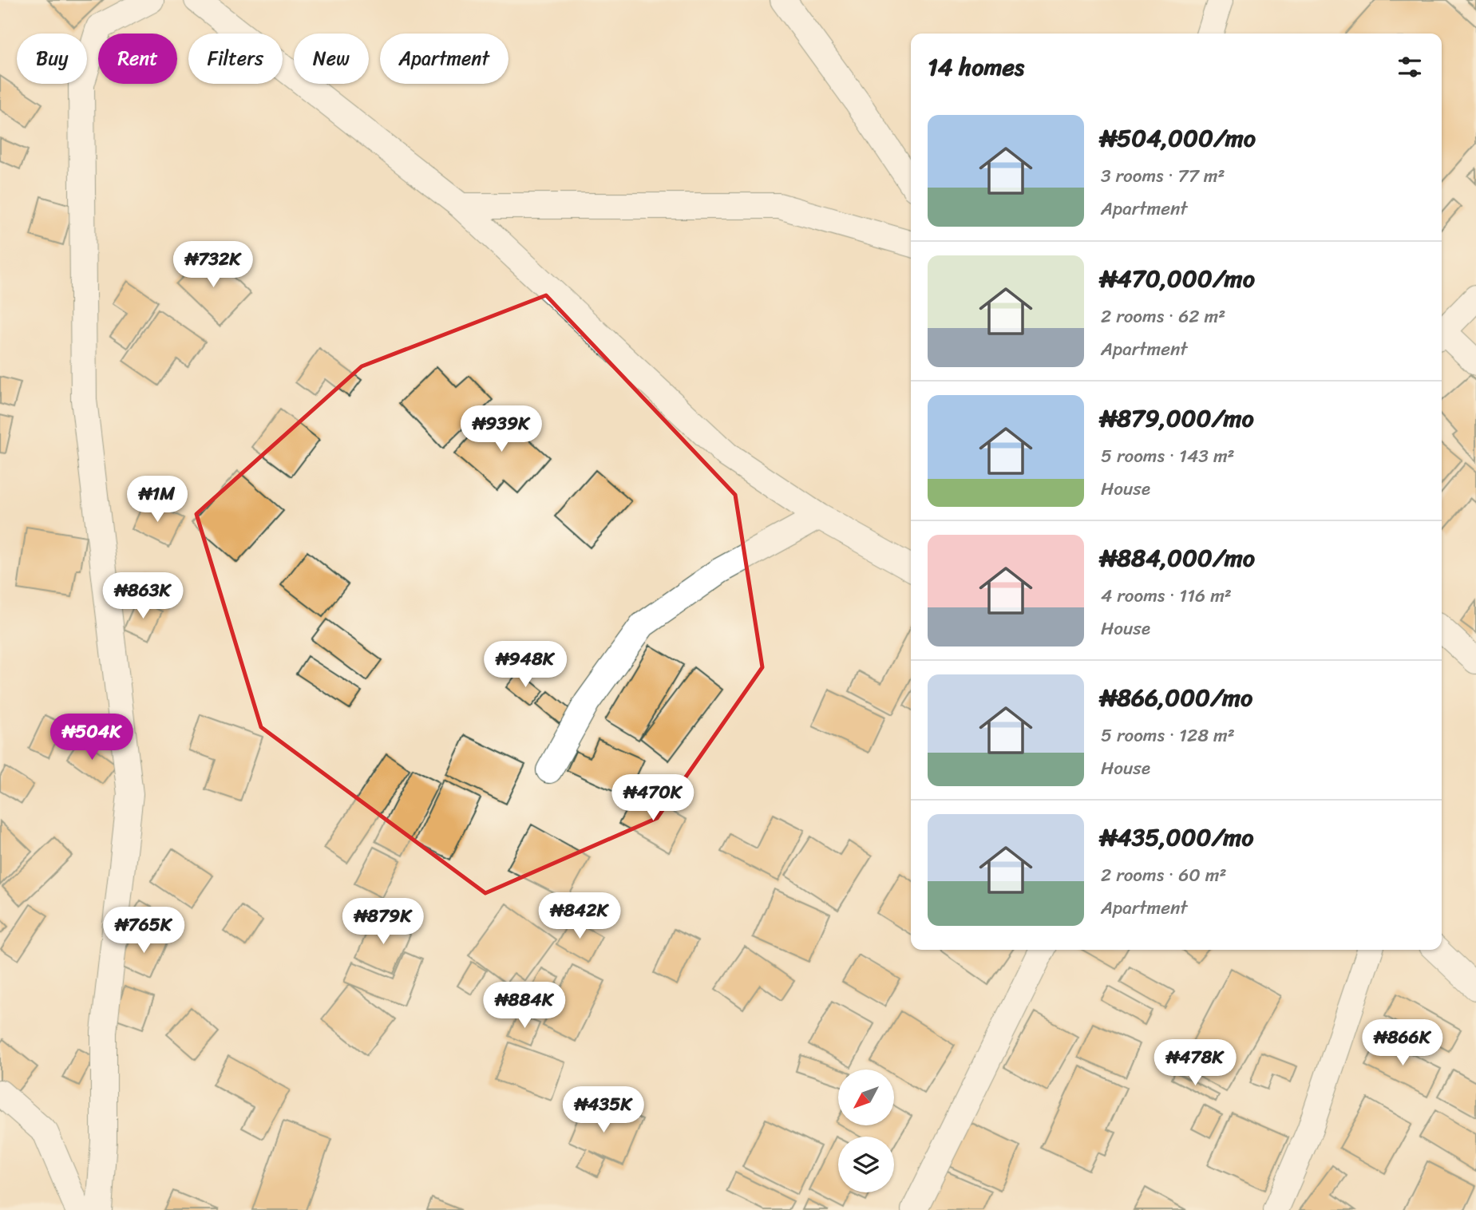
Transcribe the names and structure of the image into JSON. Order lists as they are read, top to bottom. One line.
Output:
{"north":"bottom left","page":{"chip":["Buy","Rent","Filters","New","Apartment"],"heading":"14 homes","list":[{"name":"₦504,000/mo","note":"3 rooms · 77 m² · Apartment"},{"name":"₦470,000/mo","note":"2 rooms · 62 m² · Apartment"},{"name":"₦879,000/mo","note":"5 rooms · 143 m² · House"},{"name":"₦884,000/mo","note":"4 rooms · 116 m² · House"},{"name":"₦866,000/mo","note":"5 rooms · 128 m² · House"},{"name":"₦435,000/mo","note":"2 rooms · 60 m² · Apartment"}],"price":["₦732K","₦939K","₦1M","₦863K","₦948K","₦504K","₦470K","₦842K","₦879K","₦765K","₦884K","₦866K","₦478K","₦435K"]}}
